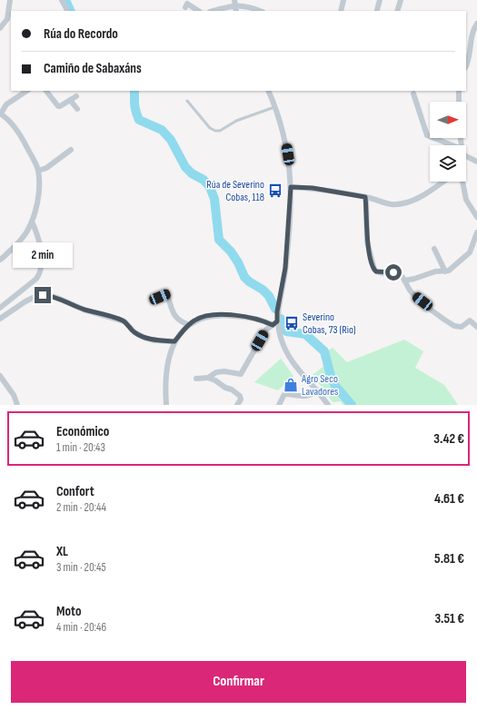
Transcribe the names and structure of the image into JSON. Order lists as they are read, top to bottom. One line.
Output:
{"places":{"bus stop":["Rúa de Severino Cobas, 118","Severino Cobas, 73 (Rio)"],"shop":["Agro Seco Lavadores"]},"north":"right","page":{"banner":["Rúa do Recordo","Camiño de Sabaxáns"],"bubble":"2 min","list":[{"name":"Económico","note":"1 min · 20:43","value":"3.42 €"},{"name":"Confort","note":"2 min · 20:44","value":"4.61 €"},{"name":"XL","note":"3 min · 20:45","value":"5.81 €"},{"name":"Moto","note":"4 min · 20:46","value":"3.51 €"}],"buttons":"Confirmar"}}
